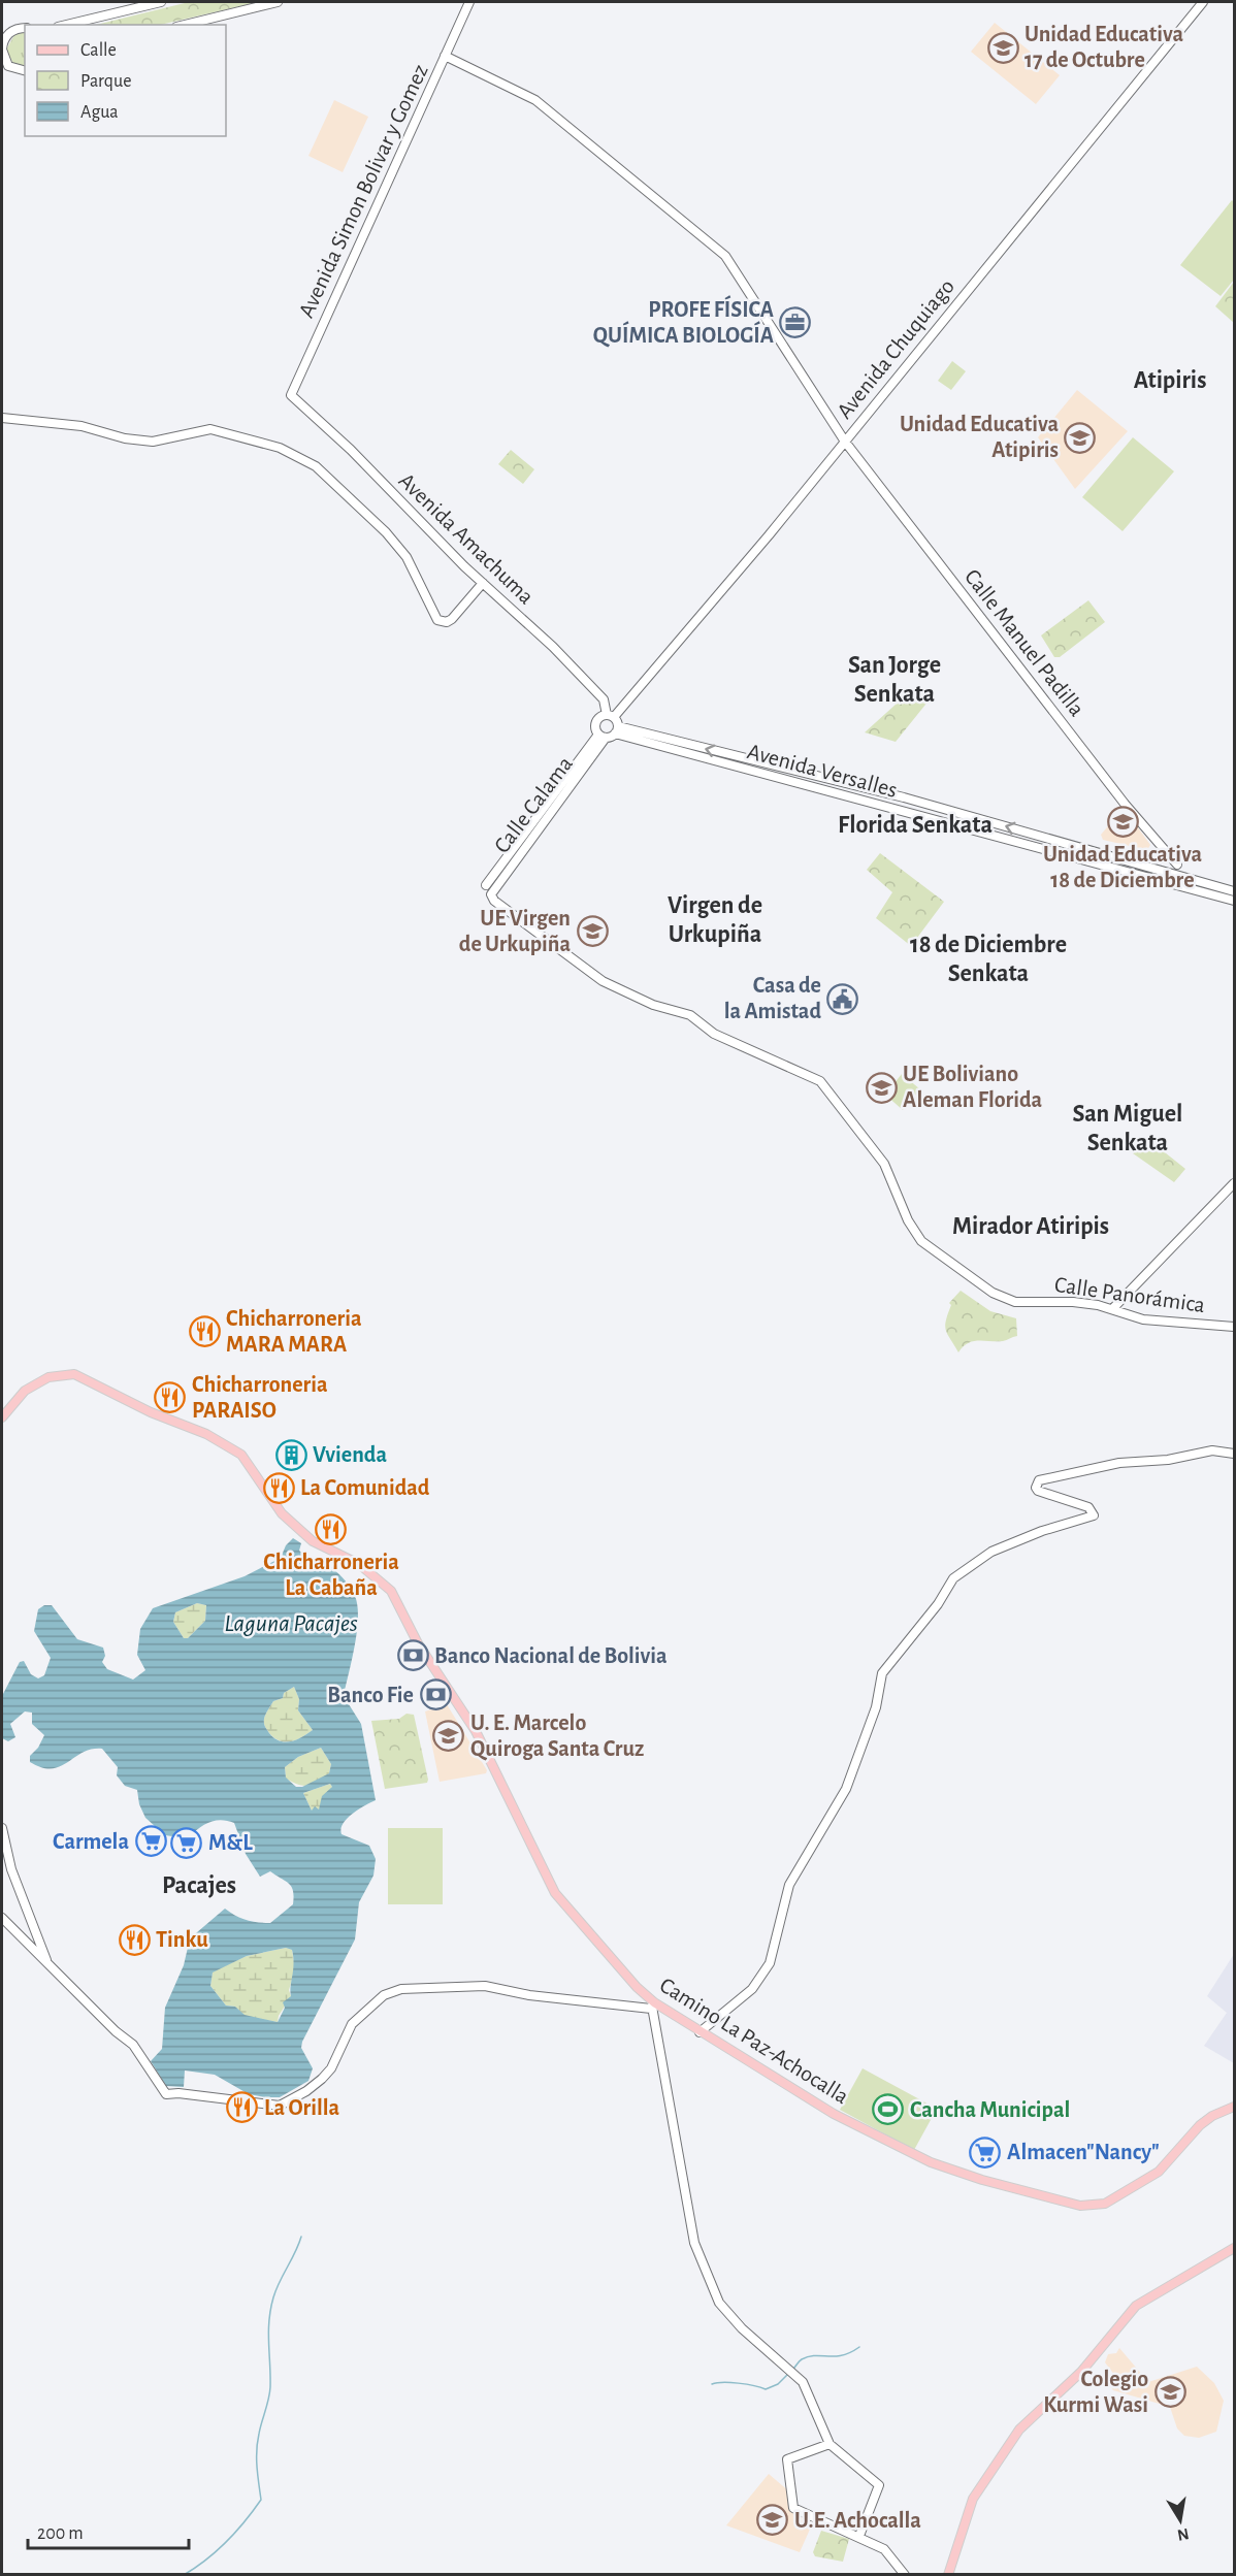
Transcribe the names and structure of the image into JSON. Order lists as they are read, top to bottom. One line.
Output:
{"streets":{"main road":["Camino La Paz-Achocalla"],"street":["Avenida Simon Bolivar y Gomez","Avenida Chuquiago","Avenida Amachuma","Calle Manuel Padilla","Avenida Versalles","Calle Calama","Calle Panorámica"]},"crossings":[["Avenida Simon Bolivar y Gomez","Avenida Amachuma"],["Avenida Simon Bolivar y Gomez","Calle Manuel Padilla"],["Avenida Chuquiago","Avenida Amachuma"],["Avenida Chuquiago","Calle Manuel Padilla"],["Avenida Chuquiago","Calle Calama"],["Avenida Amachuma","Avenida Versalles"],["Calle Manuel Padilla","Avenida Versalles"],["Calle Calama","Calle Panorámica"]],"districts":["Atipiris","San Jorge Senkata","Florida Senkata","Virgen de Urkupiña","18 de Diciembre Senkata","San Miguel Senkata","Mirador Atiripis","Pacajes"],"water":["Laguna Pacajes"],"places":{"school or university":["Unidad Educativa 17 de Octubre","Unidad Educativa Atipiris","Unidad Educativa 18 de Diciembre","UE Virgen de Urkupiña","UE Boliviano Aleman Florida","U. E. Marcelo Quiroga Santa Cruz","Colegio Kurmi Wasi","U.E. Achocalla"],"office":["PROFE FÍSICA QUÍMICA BIOLOGÍA"],"public building":["Casa de la Amistad"],"restaurant":["Chicharroneria MARA MARA","Chicharroneria PARAISO","La Comunidad","Chicharroneria La Cabaña","Tinku","La Orilla"],"building":["Vvienda"],"bank":["Banco Nacional de Bolivia","Banco Fie"],"supermarket":["Carmela","M&L","Almacen\"Nancy\""],"sports":["Cancha Municipal"]},"legend":["Calle","Parque","Agua"],"scale_bar":"200 m","north":"bottom"}
